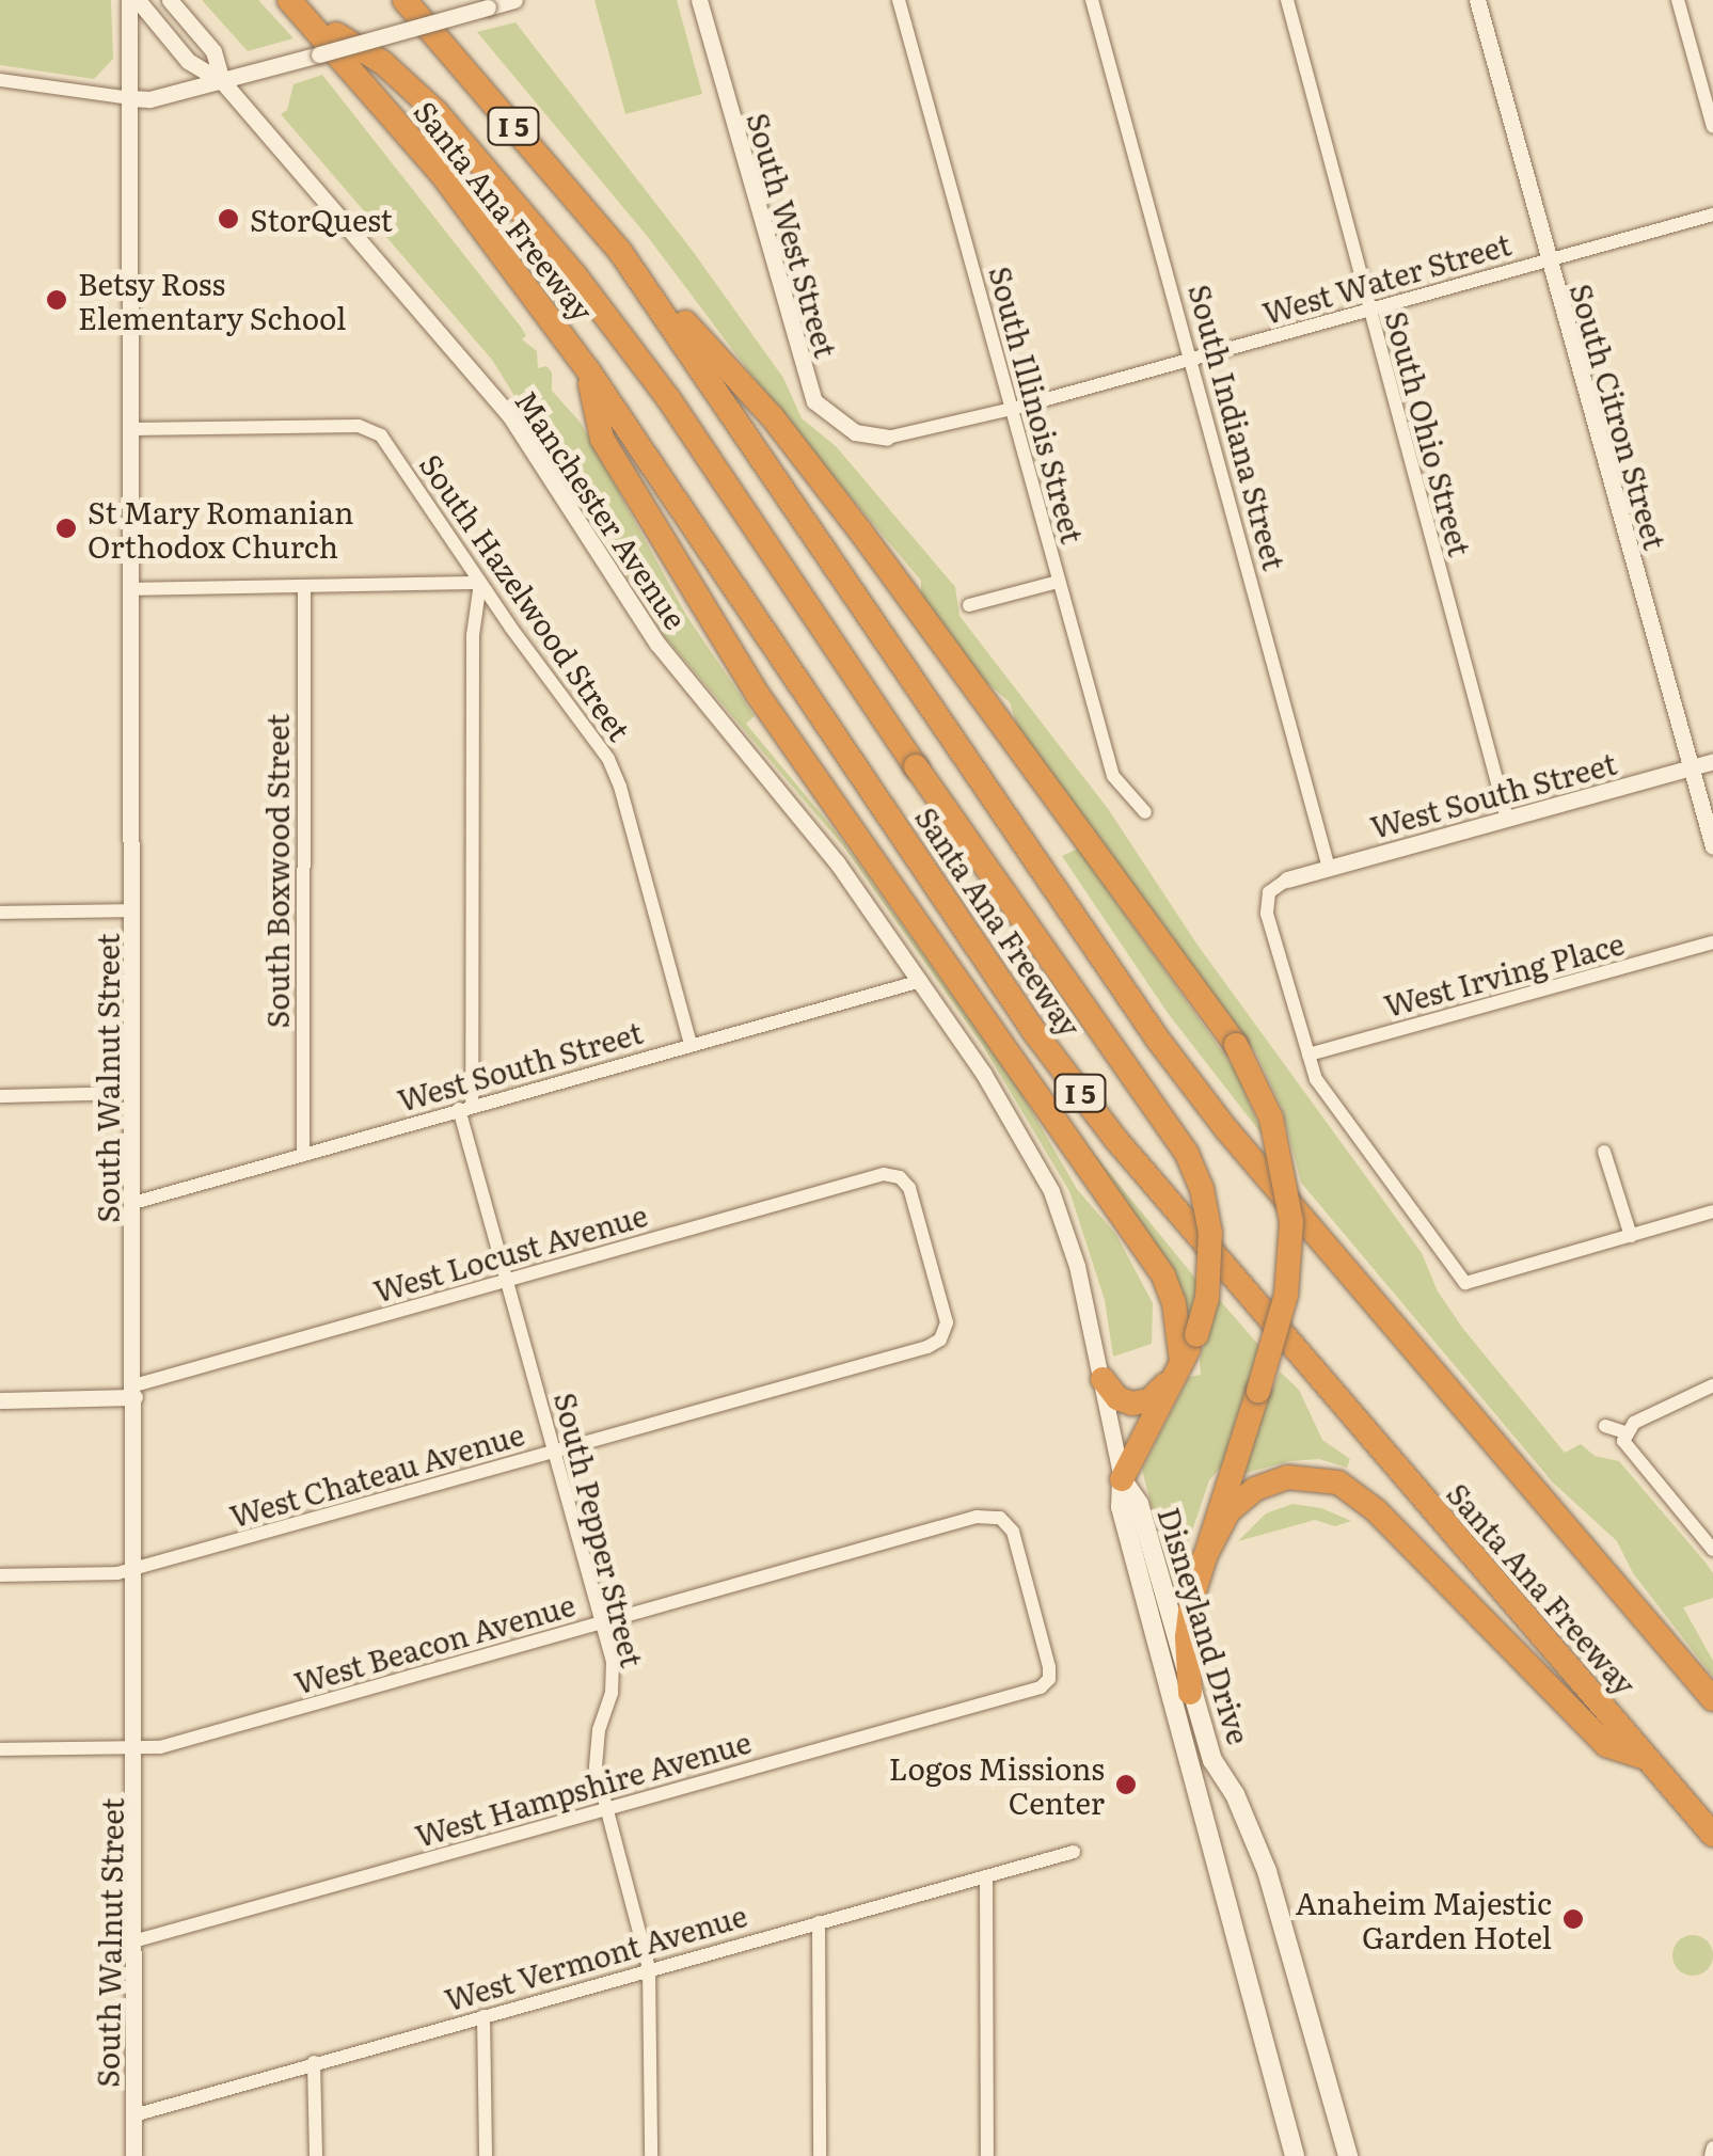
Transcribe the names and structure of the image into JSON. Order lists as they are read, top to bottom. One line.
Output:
{"streets":{"highway":["I 5","Santa Ana Freeway"],"main road":["Disneyland Drive"],"street":["South West Street","West Water Street","South Illinois Street","South Citron Street","South Indiana Street","South Ohio Street","Manchester Avenue","South Hazelwood Street","West South Street","South Boxwood Street","West Irving Place","South Walnut Street","West Locust Avenue","West Chateau Avenue","South Pepper Street","West Beacon Avenue","West Hampshire Avenue","West Vermont Avenue"]},"crossings":[["South West Street","West Water Street"],["West Water Street","South Illinois Street"],["West Water Street","South Citron Street"],["West Water Street","South Indiana Street"],["West Water Street","South Ohio Street"],["South Citron Street","West South Street"],["South Indiana Street","West South Street"],["South Ohio Street","West South Street"],["Manchester Avenue","West South Street"],["Manchester Avenue","Disneyland Drive"],["South Hazelwood Street","West South Street"],["South Hazelwood Street","South Walnut Street"],["South Hazelwood Street","South Pepper Street"],["West South Street","South Boxwood Street"],["West South Street","South Walnut Street"],["West South Street","South Pepper Street"],["West South Street","Disneyland Drive"],["South Walnut Street","West Locust Avenue"],["South Walnut Street","West Chateau Avenue"],["South Walnut Street","West Beacon Avenue"],["South Walnut Street","West Hampshire Avenue"],["South Walnut Street","West Vermont Avenue"],["West Locust Avenue","West Chateau Avenue"],["West Locust Avenue","South Pepper Street"],["West Chateau Avenue","South Pepper Street"],["South Pepper Street","West Beacon Avenue"],["South Pepper Street","West Hampshire Avenue"],["South Pepper Street","West Vermont Avenue"],["West Beacon Avenue","West Hampshire Avenue"]],"places":["StorQuest","Betsy Ross Elementary School","St Mary Romanian Orthodox Church","Logos Missions Center","Anaheim Majestic Garden Hotel"]}
